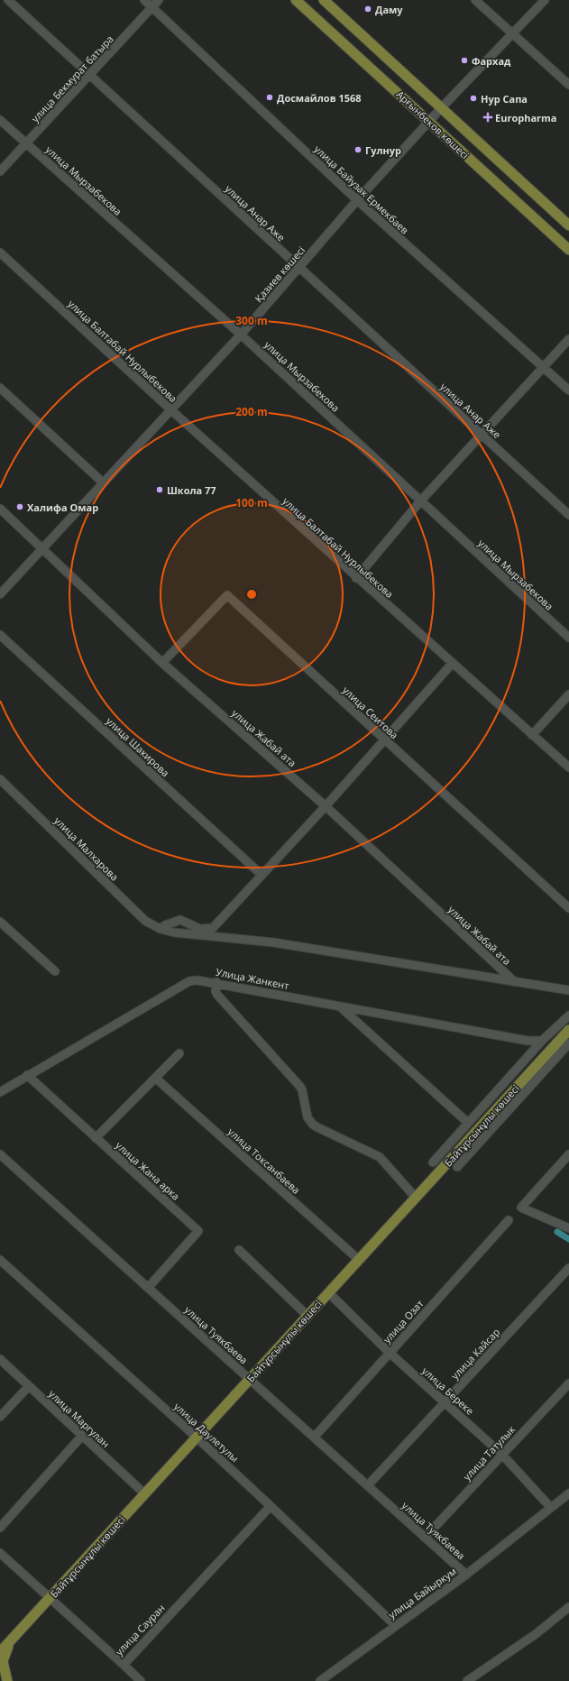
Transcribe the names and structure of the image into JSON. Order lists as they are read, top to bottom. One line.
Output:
{"streets":{"main road":["Арғынбеков көшесі","Байтұрсынұлы көшесі"],"street":["улица Бекмурат батыра","улица Мырзабекова","улица Байузак Ермекбаев","улица Анар Аже","Қазиев көшесі","улица Балтабай Нурлыбекова","улица Сеитова","улица Жабай ата","улица Шакирова","улица Малхарова","Улица Жанкент","улица Токсанбаева","улица Жана арка","улица Озат","улица Туякбаева","улица Кайсар","улица Береке","улица Маргулан","улица Даулетулы","улица Татулык","улица Байыркум","улица Сауран"]},"crossings":[["улица Бекмурат батыра","улица Мырзабекова"],["улица Бекмурат батыра","улица Байузак Ермекбаев"],["улица Бекмурат батыра","улица Анар Аже"],["Арғынбеков көшесі","Қазиев көшесі"],["улица Мырзабекова","Қазиев көшесі"],["улица Байузак Ермекбаев","Қазиев көшесі"],["улица Анар Аже","Қазиев көшесі"],["Қазиев көшесі","улица Балтабай Нурлыбекова"],["Қазиев көшесі","улица Жабай ата"],["улица Сеитова","улица Жабай ата"],["улица Жабай ата","улица Малхарова"],["Улица Жанкент","улица Жана арка"],["Байтұрсынұлы көшесі","улица Токсанбаева"],["Байтұрсынұлы көшесі","улица Туякбаева"],["Байтұрсынұлы көшесі","улица Береке"],["Байтұрсынұлы көшесі","улица Маргулан"],["Байтұрсынұлы көшесі","улица Даулетулы"],["Байтұрсынұлы көшесі","улица Сауран"],["улица Жана арка","улица Туякбаева"],["улица Озат","улица Туякбаева"],["улица Озат","улица Береке"],["улица Туякбаева","улица Кайсар"],["улица Туякбаева","улица Татулык"],["улица Туякбаева","улица Байыркум"],["улица Кайсар","улица Береке"],["улица Береке","улица Татулык"],["улица Береке","улица Байыркум"],["улица Даулетулы","улица Байыркум"],["улица Даулетулы","улица Сауран"]],"places":{"other":["Даму","Фархад","Досмайлов 1568","Нур Сапа","Гулнур","Школа 77","Халифа Омар"],"health":["Europharma"]},"rings":["300 m","200 m","100 m"]}
